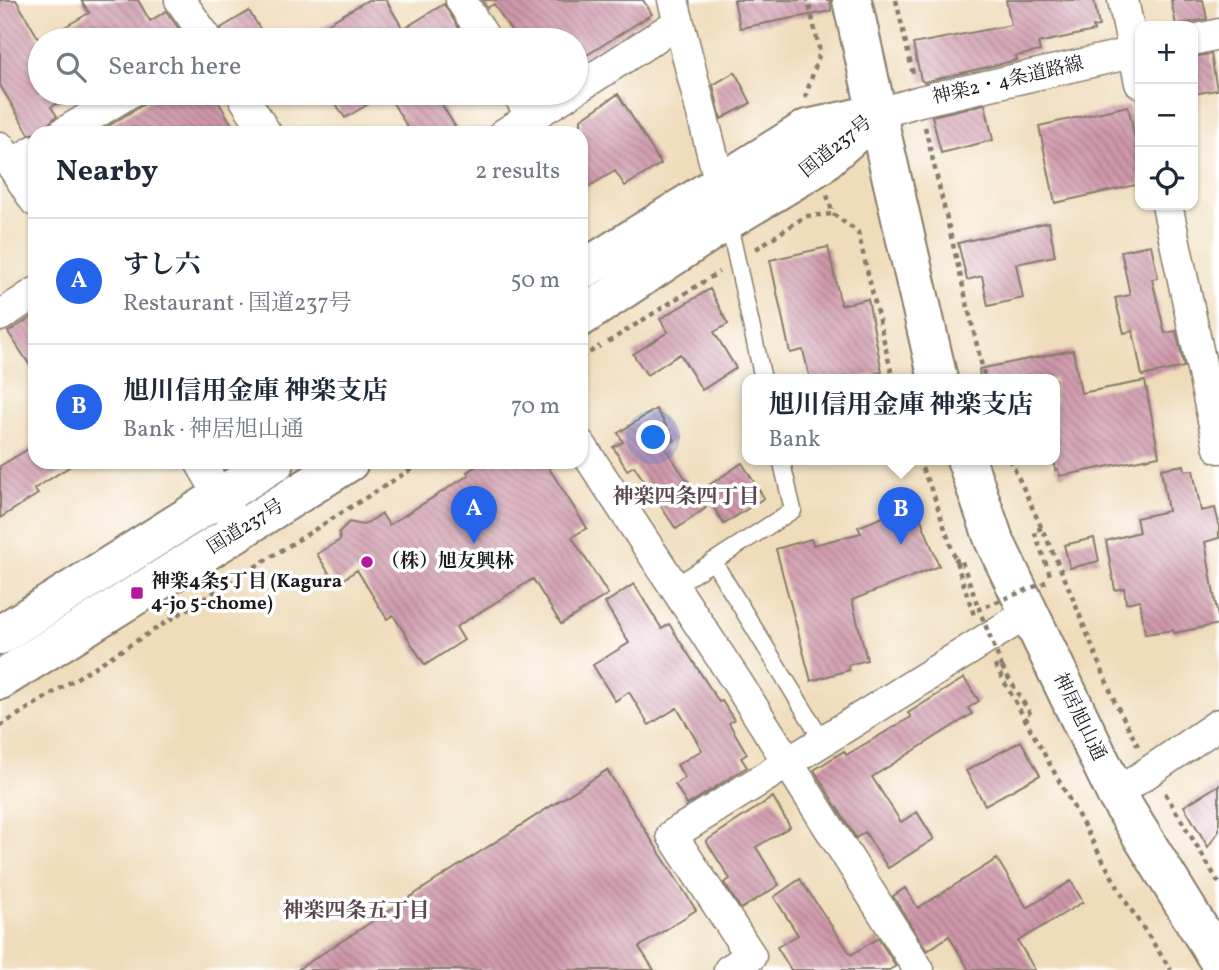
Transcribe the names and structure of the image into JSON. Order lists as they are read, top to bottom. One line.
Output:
{"streets":{"main road":["国道237号","神居旭山通"],"street":["神楽2・4条道路線"]},"crossings":[["神楽2・4条道路線","国道237号"]],"districts":["神楽四条四丁目","神楽四条五丁目"],"places":{"other":["（株）旭友興林"],"transit":["神楽4条5丁目 (Kagura 4-jo 5-chome)"]},"page":{"map_buttons":["+","−"],"search":"Search here","heading":["Nearby","2 results"],"list":[{"mark":"A","name":"すし六","note":"Restaurant · 国道237号","value":"50 m"},{"mark":"B","name":"旭川信用金庫 神楽支店","note":"Bank · 神居旭山通","value":"70 m"}],"popup":["旭川信用金庫 神楽支店","Bank"],"pins":["A","B"]}}
